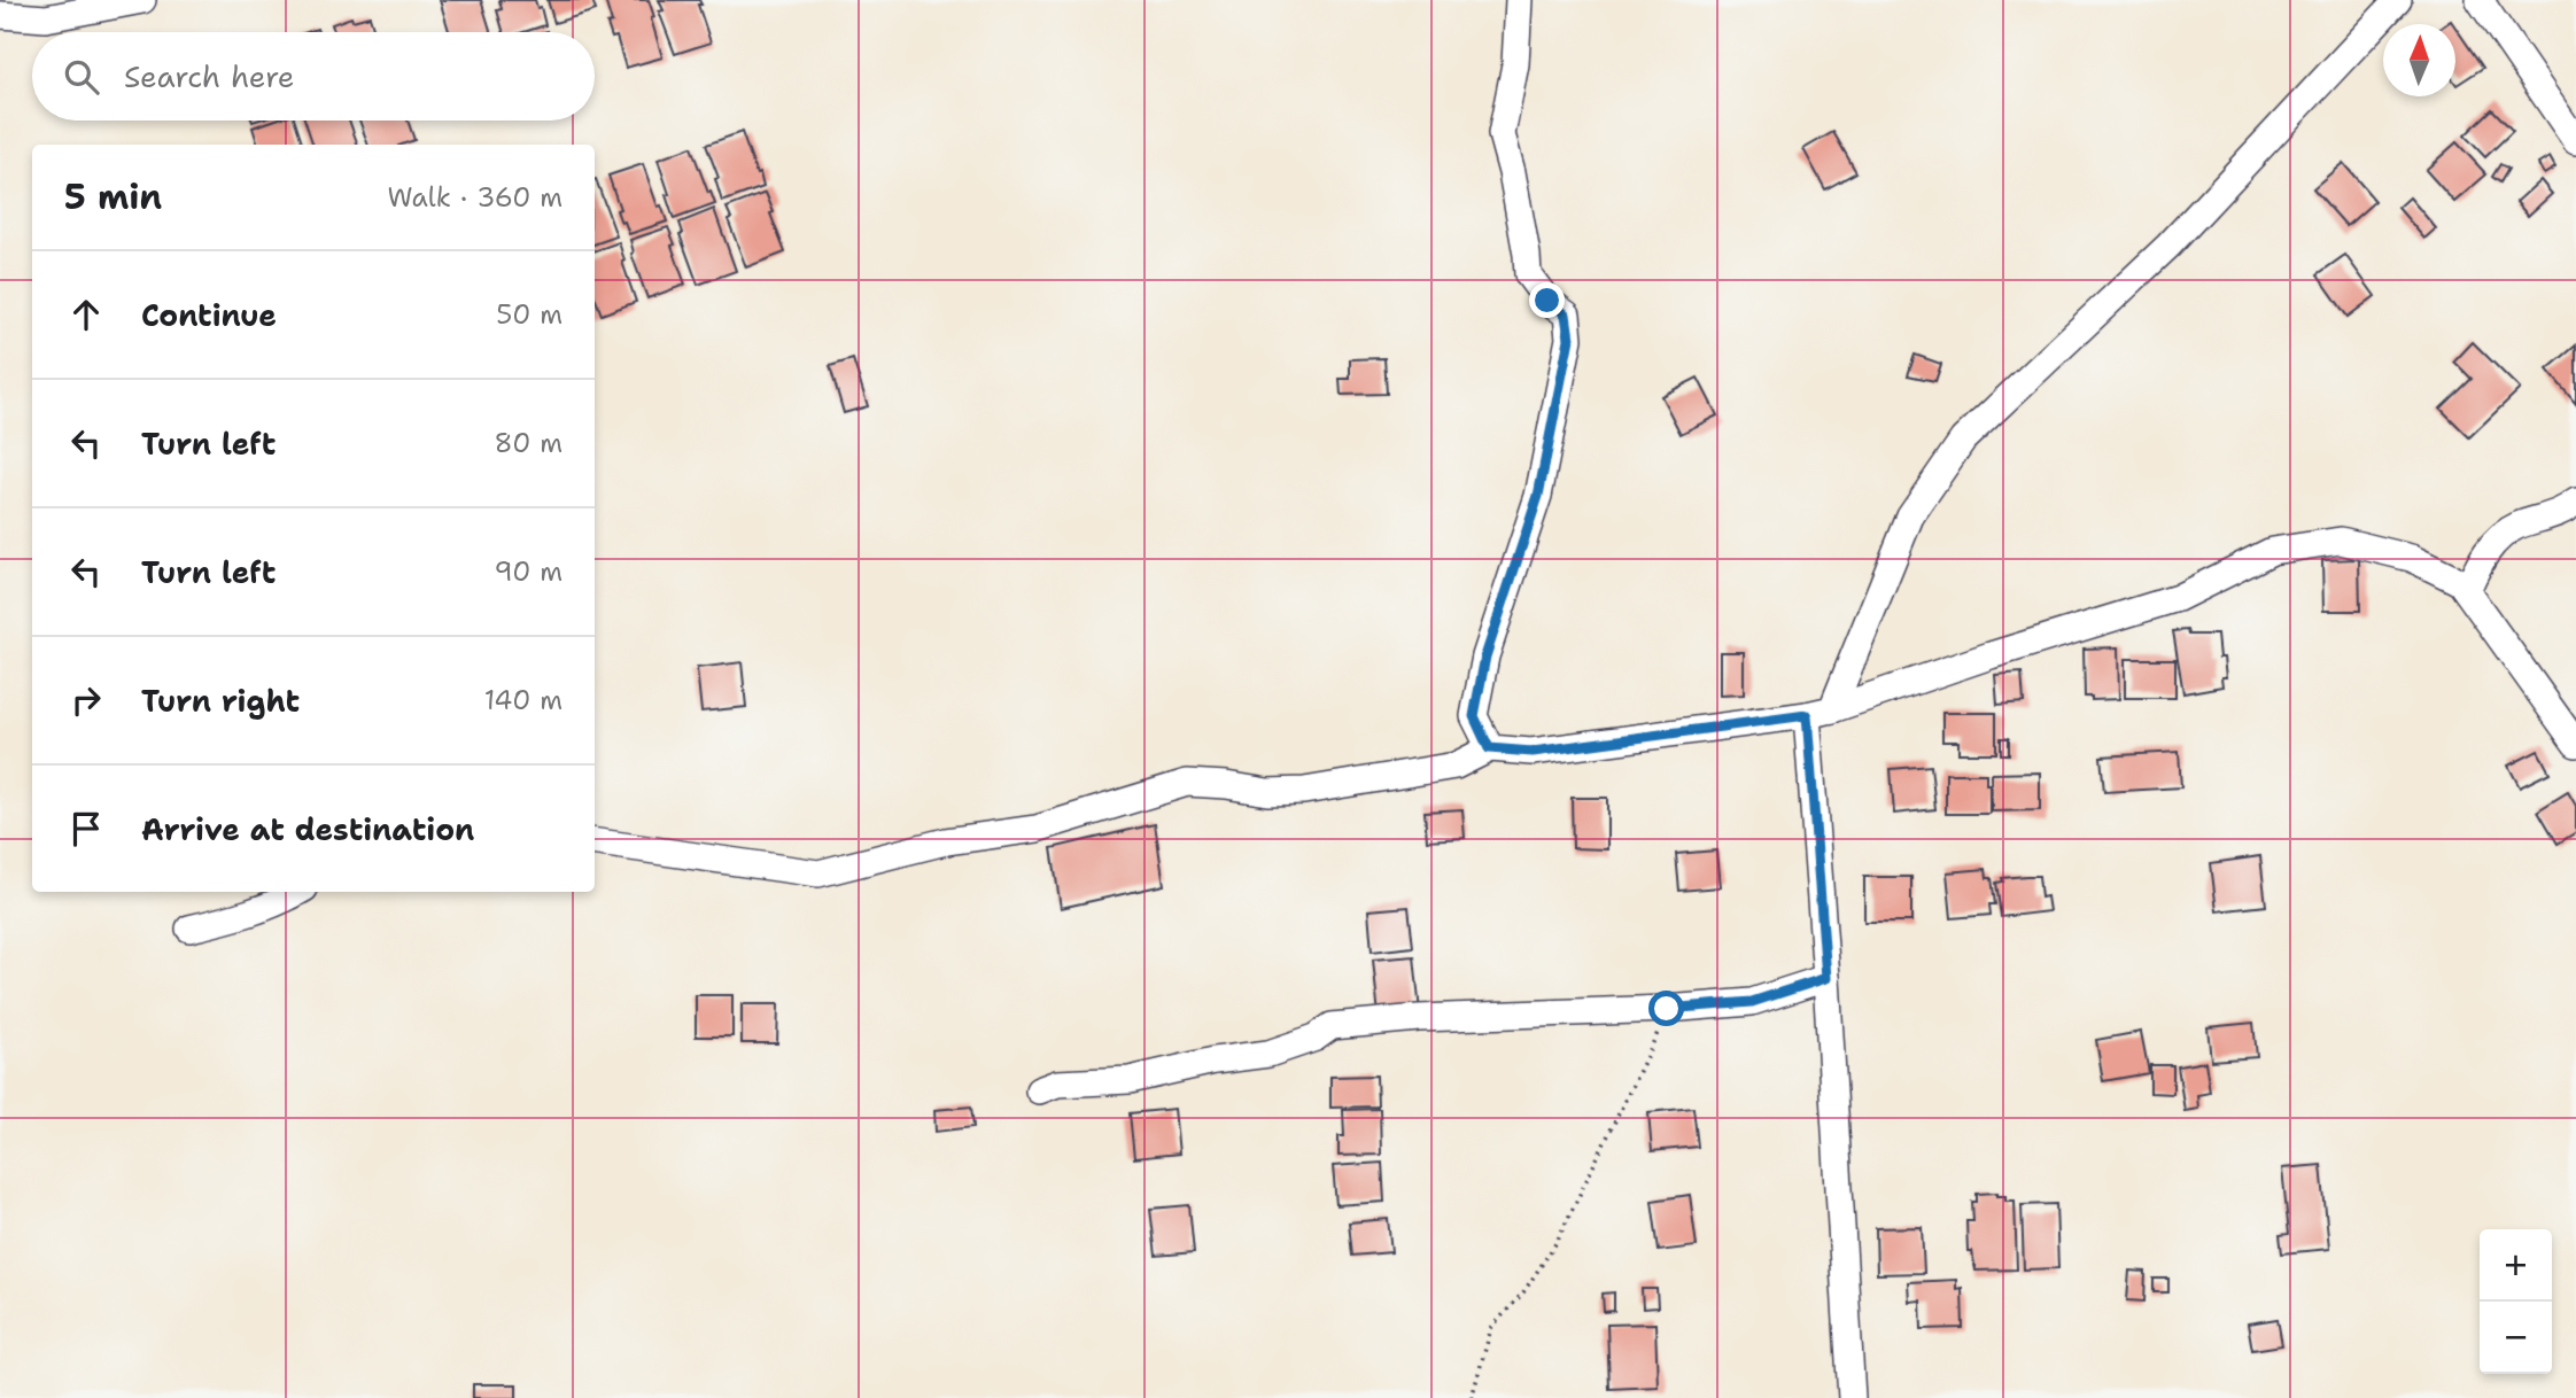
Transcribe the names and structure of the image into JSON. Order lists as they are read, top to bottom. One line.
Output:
{"north":"top","page":{"search":"Search here","heading":["5 min","Walk · 360 m"],"list":[["Continue","50 m"],["Turn left","80 m"],["Turn left","90 m"],["Turn right","140 m"],"Arrive at destination"],"map_buttons":["+","−"]}}
